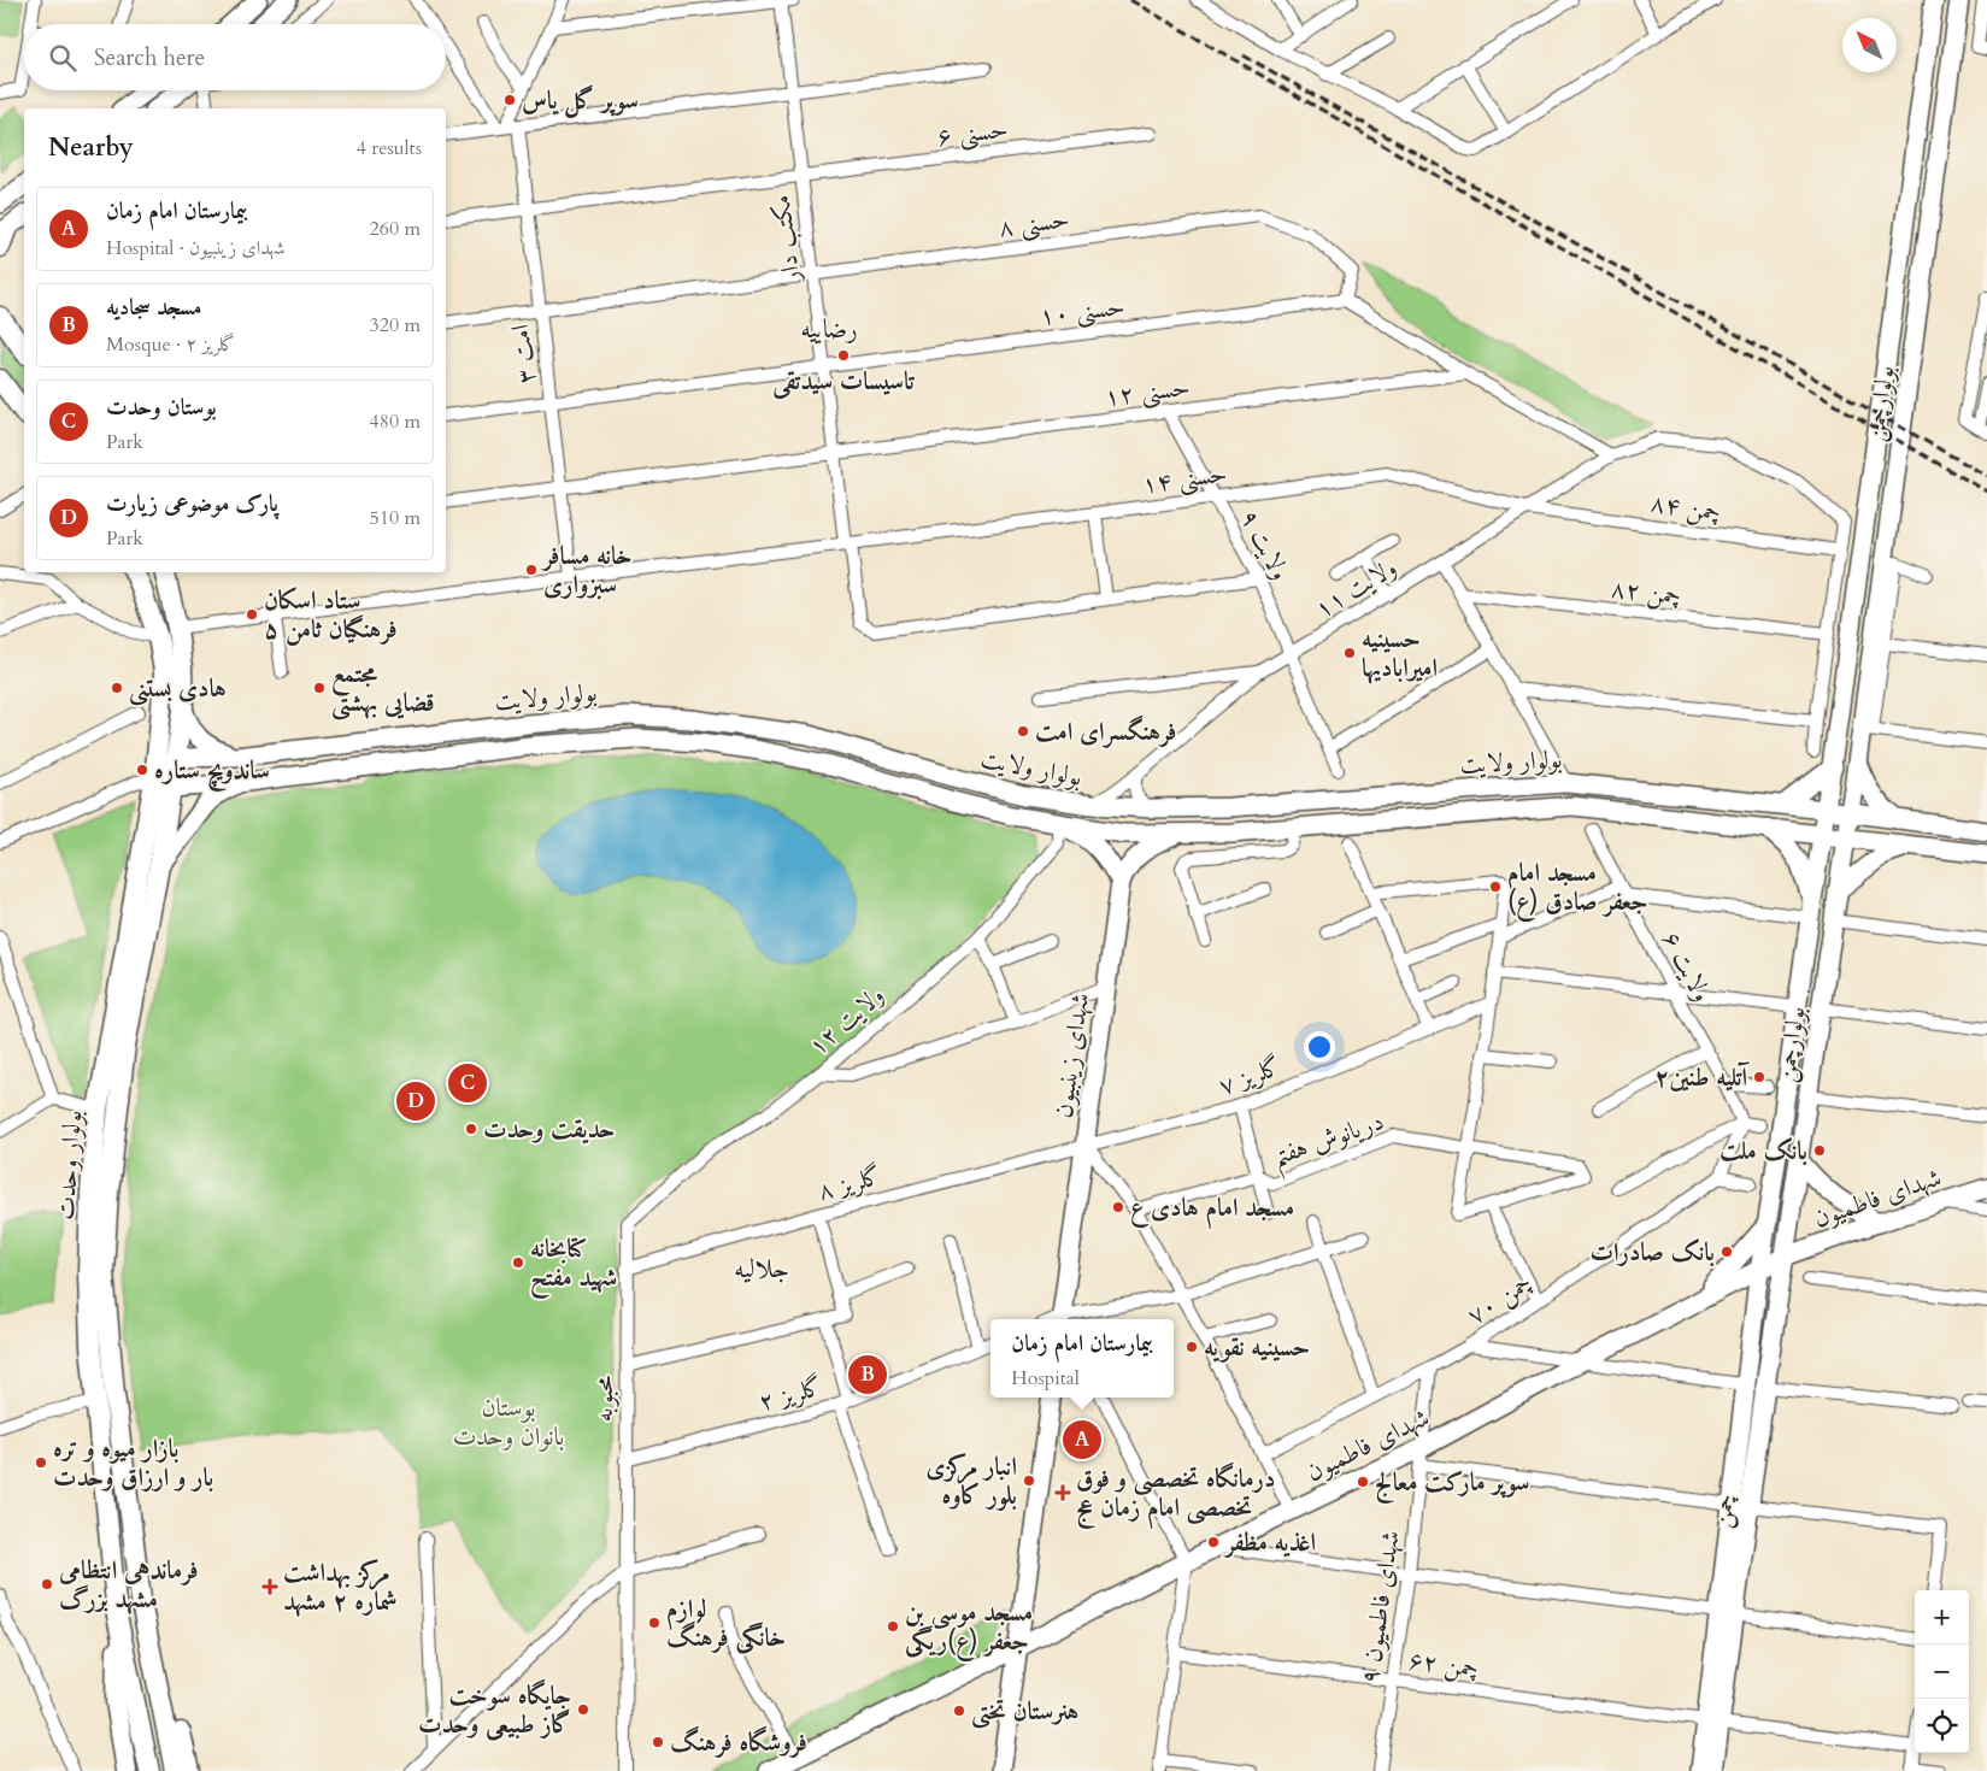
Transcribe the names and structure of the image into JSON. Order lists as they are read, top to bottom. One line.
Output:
{"streets":{"main road":["بولوارچمن","بولوار ولایت","شهدای زینبیون","بولوار وحدت","شهدای فاطمیون","چمن"],"street":["حسنی ۶","حسنی ۸","مکتب دار","حسنی ۱۰","امت ۳","حسنی ۱۲","حسنی ۱۴","چمن ۸۴","ولایت ۹","ولایت ۱۱","چمن ۸۲","ولایت ۶","ولایت ۱۲","گلریز ۷","دریانوش هفتم","گلریز ۸","چمن ۷۰","گلریز ۲","محبوبه","شهدای فاطمیون ۹","چمن ۶۲"]},"crossings":[["حسنی ۶","مکتب دار"],["حسنی ۶","امت ۳"],["حسنی ۸","مکتب دار"],["حسنی ۸","حسنی ۱۰"],["حسنی ۸","امت ۳"],["مکتب دار","حسنی ۱۰"],["مکتب دار","حسنی ۱۲"],["مکتب دار","حسنی ۱۴"],["حسنی ۱۰","امت ۳"],["امت ۳","حسنی ۱۲"],["امت ۳","حسنی ۱۴"],["حسنی ۱۲","ولایت ۹"],["بولوارچمن","بولوار ولایت"],["بولوارچمن","شهدای فاطمیون"],["بولوارچمن","چمن"],["حسنی ۱۴","چمن ۸۴"],["حسنی ۱۴","ولایت ۹"],["حسنی ۱۴","ولایت ۱۱"],["حسنی ۱۴","بولوار وحدت"],["چمن ۸۴","ولایت ۱۱"],["ولایت ۹","ولایت ۱۱"],["ولایت ۱۱","بولوار ولایت"],["بولوار ولایت","ولایت ۱۲"],["بولوار ولایت","بولوار وحدت"],["ولایت ۱۲","محبوبه"],["شهدای زینبیون","گلریز ۷"],["شهدای زینبیون","گلریز ۸"],["گلریز ۷","گلریز ۸"],["گلریز ۸","محبوبه"],["شهدای فاطمیون","چمن"],["شهدای فاطمیون","شهدای فاطمیون ۹"],["چمن ۷۰","شهدای فاطمیون ۹"],["گلریز ۲","محبوبه"],["چمن","چمن ۶۲"],["شهدای فاطمیون ۹","چمن ۶۲"]],"districts":["رضاییه","جلالیه"],"parks":["بوستان بانوان وحدت"],"places":{"other":["سوپر گل یاس","تاسیسات سیدتقی","خانه مسافر سبزواری","ستاد اسکان فرهنگیان ثامن ۵","حسینیه امیرابادیها","هادی بستنی","مجتمع قضایی بهشتی","فرهنگسرای امت","ساندویچ ستاره","مسجد امام جعفر صادق (ع)","آتلیه طنین۲","حدیقت وحدت","بانک ملت","مسجد امام هادی ع","بانک صادرات","کتابخانه شهید مفتح","حسینیه نقویه","بازار میوه و تره بار و ارزاق وحدت","انبار مرکزی بلور کاوه","سوپر مارکت معالج","اغذیه مظفر","فرماندهی انتظامی مشهد بزرگ","لوازم خانگی فرهنگ","مسجد موسی بن جعفر (ع)ریگی","جایگاه سوخت گاز طبیعی وحدت","هنرستان تختی","فروشگاه فرهنگ"],"health":["درمانگاه تخصصی و فوق تخصصی امام زمان عج","مرکز بهداشت شماره ۲ مشهد"]},"north":"top left","page":{"search":"Search here","heading":["Nearby","4 results"],"list":[{"mark":"A","name":"بیمارستان امام زمان","note":"Hospital · شهدای زینبیون","value":"260 m"},{"mark":"B","name":"مسجد سجادیه","note":"Mosque · گلریز ۲","value":"320 m"},{"mark":"C","name":"بوستان وحدت","note":"Park","value":"480 m"},{"mark":"D","name":"پارک موضوعی زیارت","note":"Park","value":"510 m"}],"pins":["C","D","B","A"],"popup":["بیمارستان امام زمان","Hospital"],"map_buttons":["+","−"]}}
